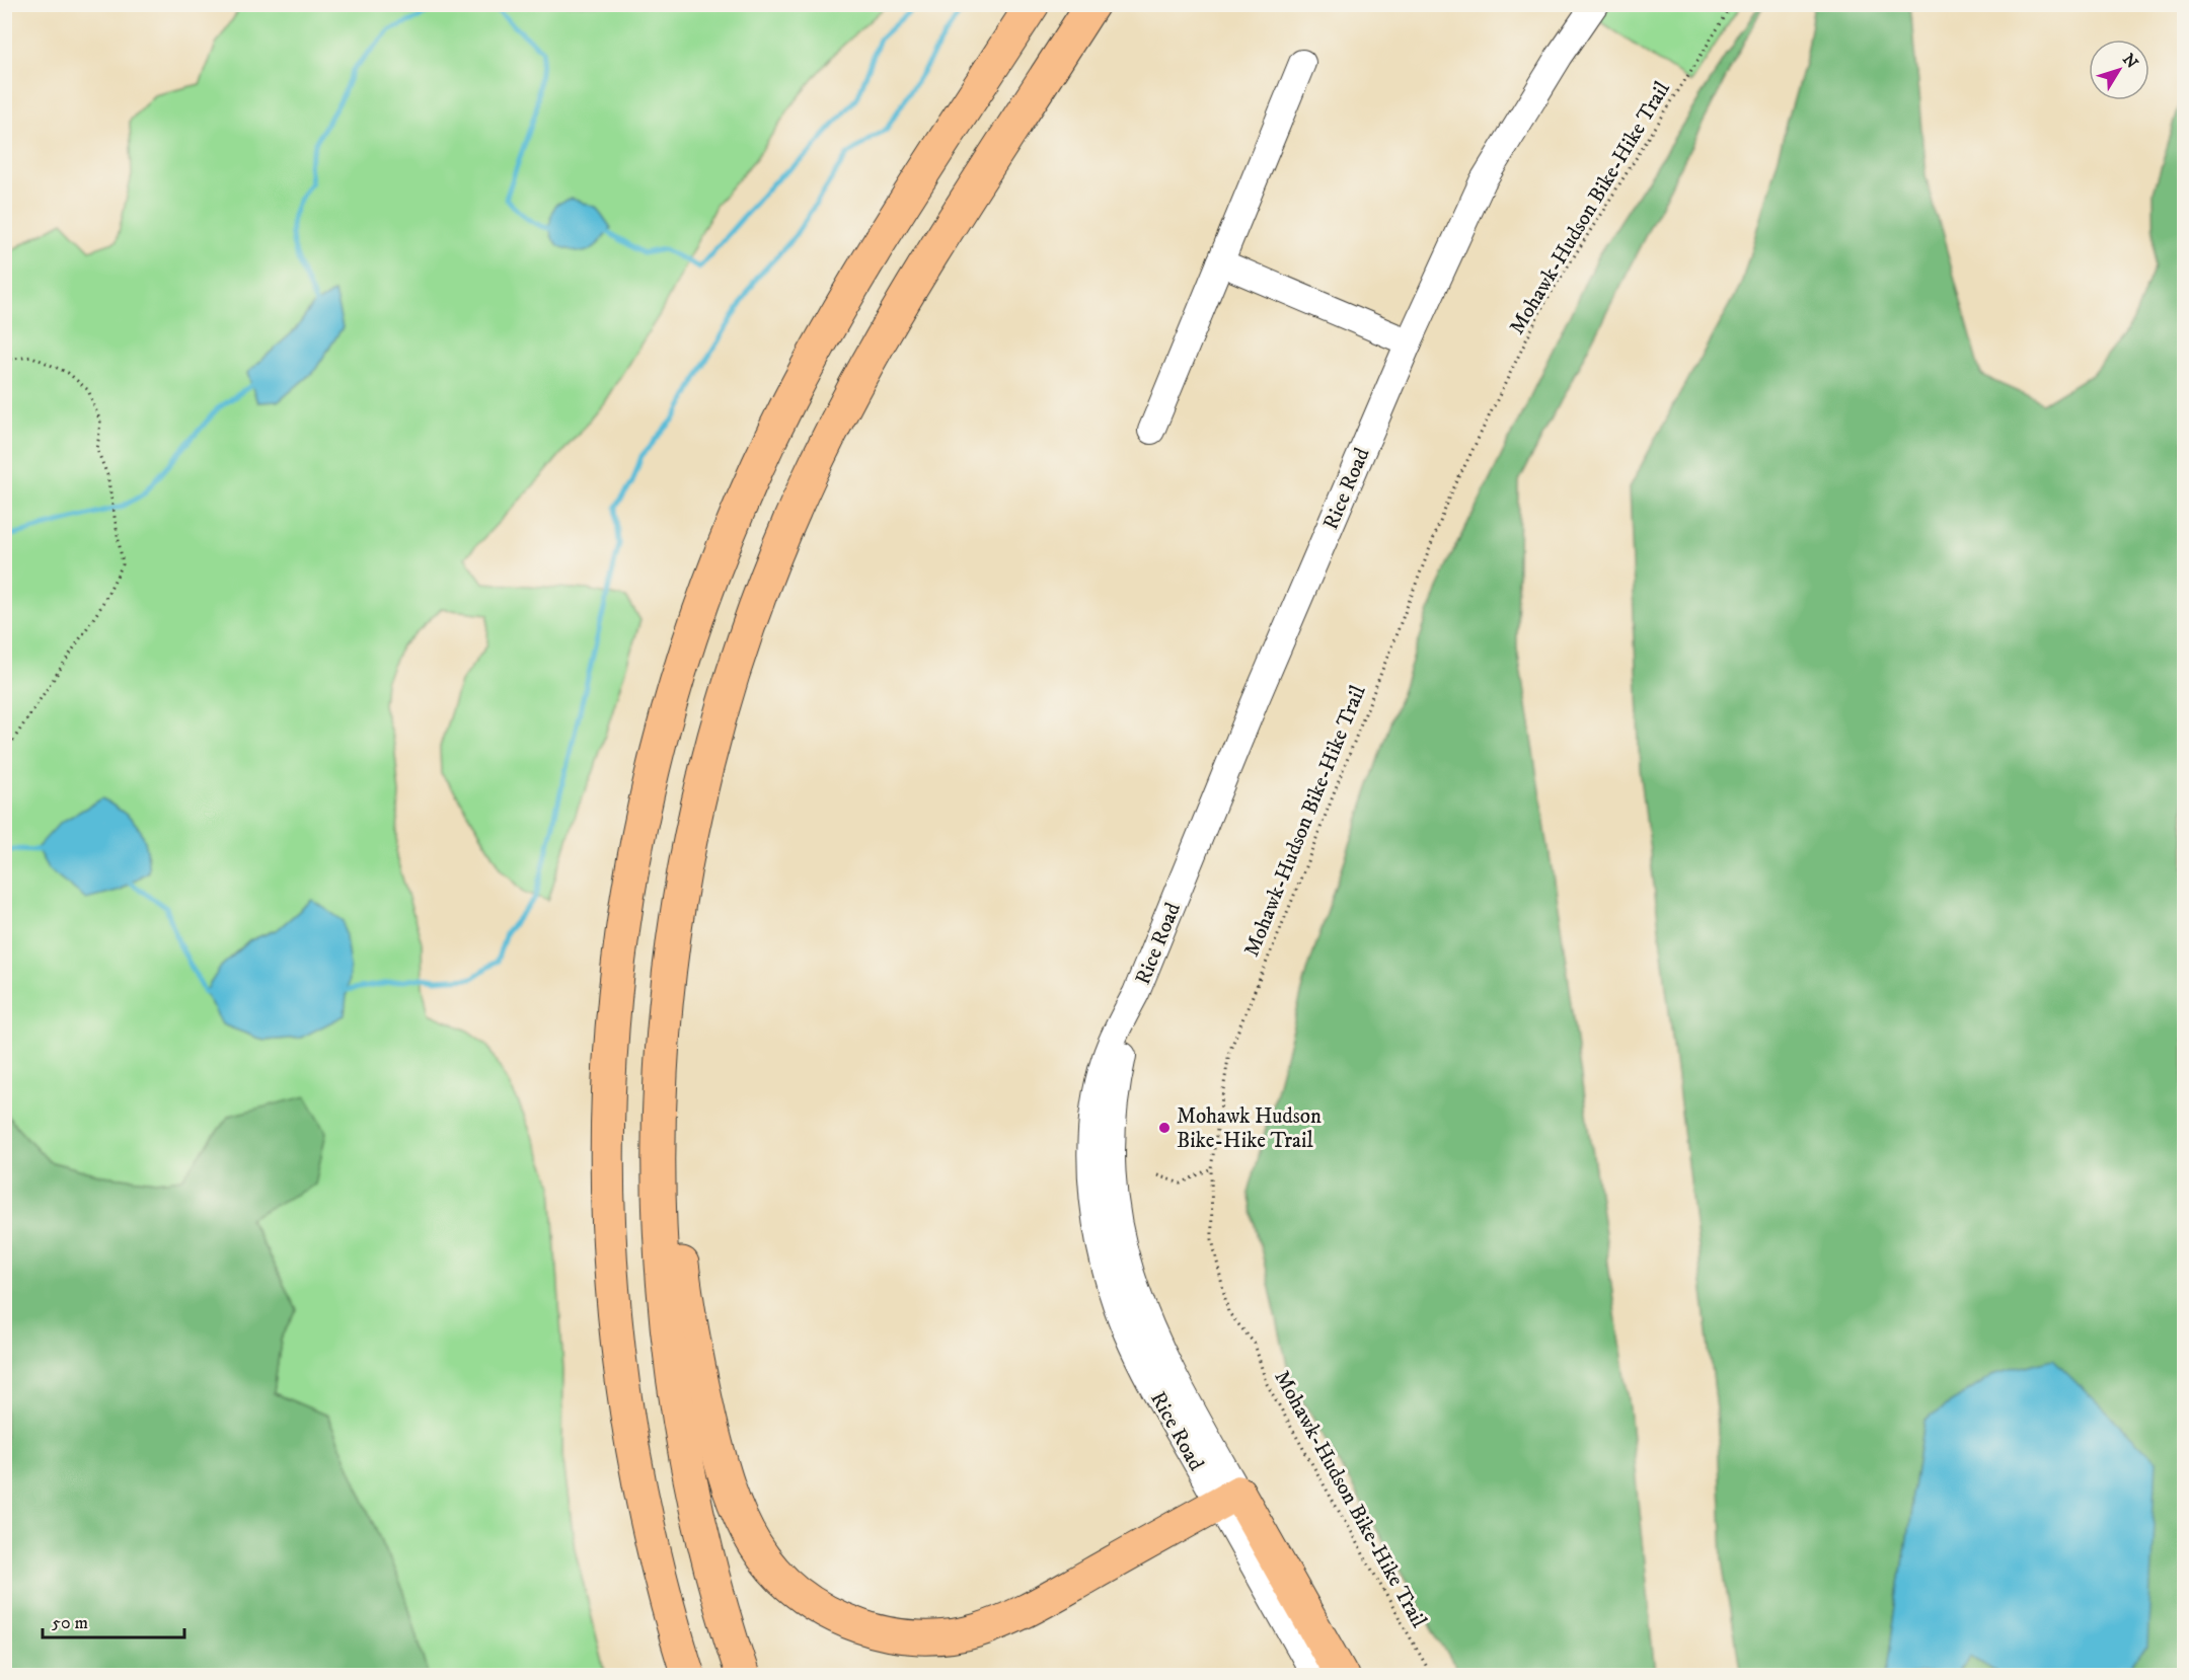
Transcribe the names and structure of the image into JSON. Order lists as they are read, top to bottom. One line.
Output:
{"streets":{"main road":["Rice Road"],"path":["Mohawk-Hudson Bike-Hike Trail"]},"places":["Mohawk Hudson Bike-Hike Trail"],"scale_bar":"50 m","north":"top right"}
